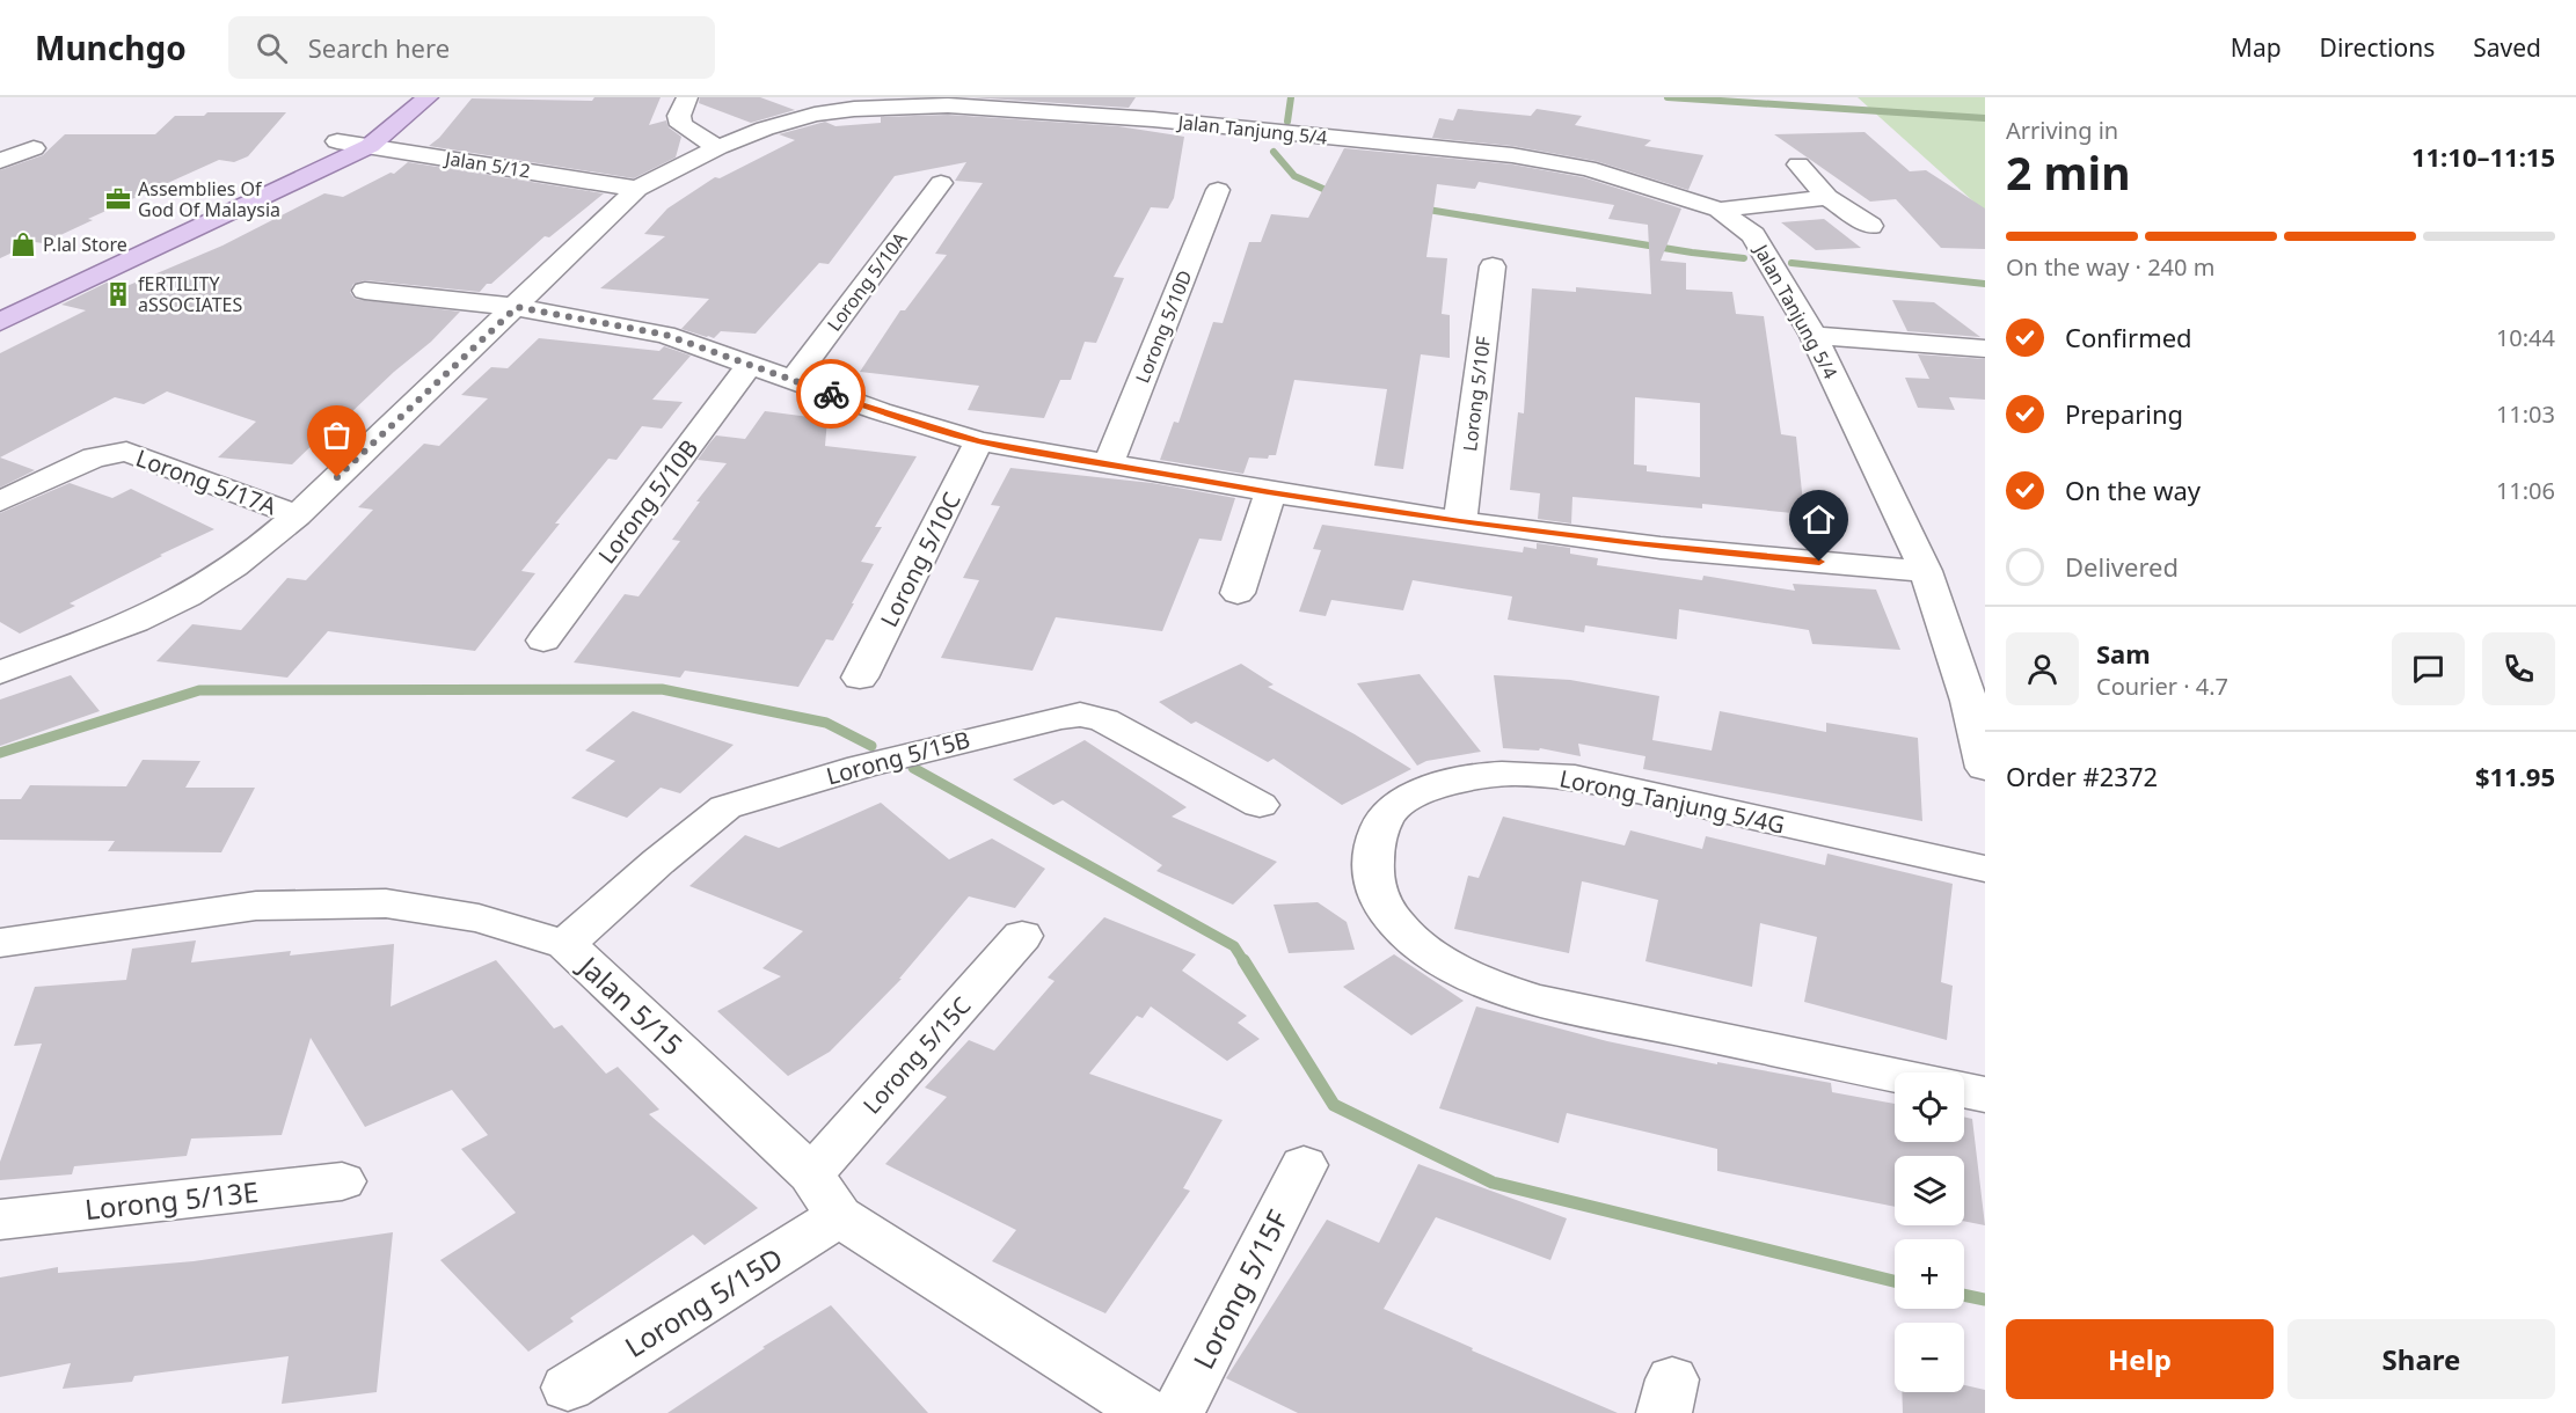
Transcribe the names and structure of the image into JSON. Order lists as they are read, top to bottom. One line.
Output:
{"streets":{"street":["Jalan Tanjung 5/4","Jalan 5/12","Lorong 5/10A","Lorong 5/10D","Lorong 5/10F","Lorong 5/17A","Lorong 5/10B","Lorong 5/10C","Lorong 5/15B","Lorong Tanjung 5/4G","Jalan 5/15","Lorong 5/15C","Lorong 5/13E","Lorong 5/15F","Lorong 5/15D"]},"crossings":[["Jalan Tanjung 5/4","Jalan 5/12"],["Jalan Tanjung 5/4","Lorong 5/17A"],["Lorong 5/15B","Jalan 5/15"],["Jalan 5/15","Lorong 5/15C"],["Jalan 5/15","Lorong 5/15D"]],"places":{"office":["Assemblies Of God Of Malaysia"],"shop":["P.lal Store"],"building":["fERTILITY aSSOCIATES"]},"page":{"header":"Munchgo","search":"Search here","nav":["Map","Directions","Saved"],"heading":["2 min","Arriving in","11:10–11:15"],"panel":["Sam","Courier · 4.7","Order #2372","$11.95"],"bar":"On the way · 240 m","list":[["Confirmed","10:44"],["Preparing","11:03"],["On the way","11:06"],"Delivered"],"map_buttons":["+","−"],"buttons":["Help","Share"]}}
